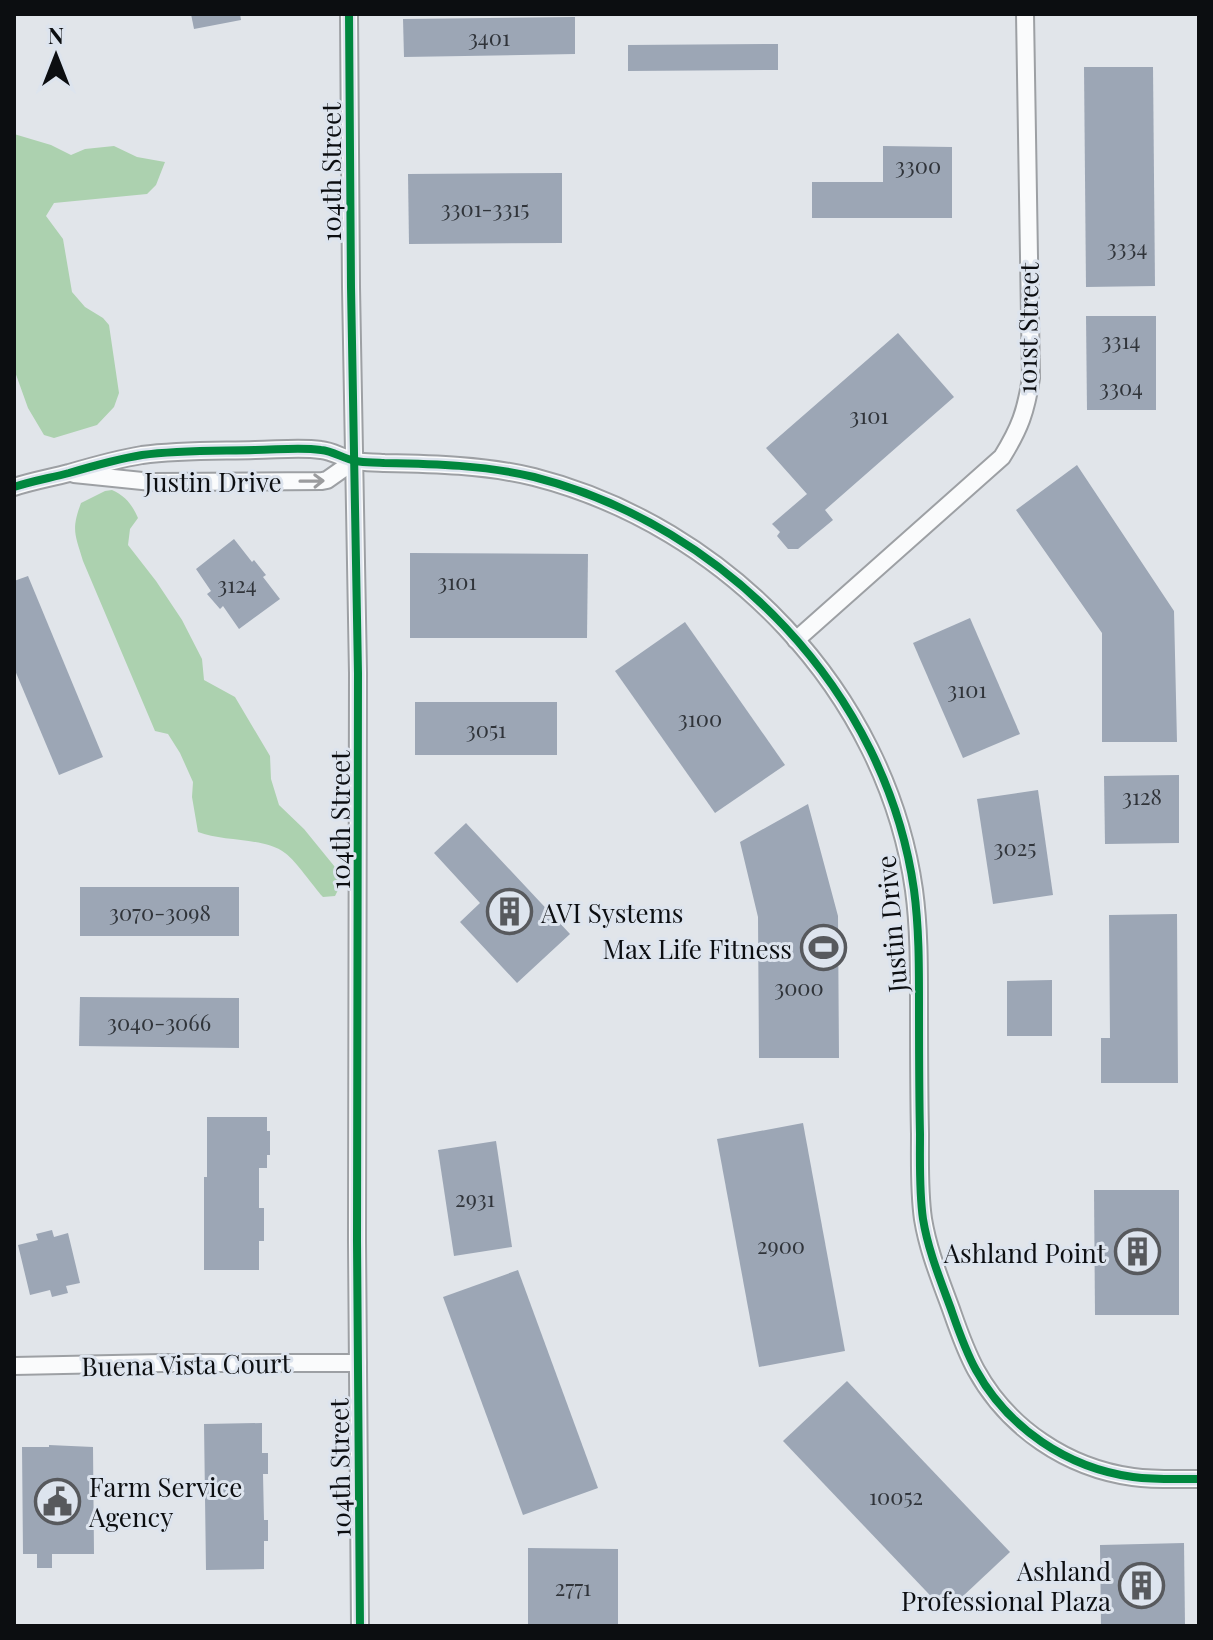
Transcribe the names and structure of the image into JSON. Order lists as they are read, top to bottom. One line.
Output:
{"streets":{"street":["104th Street","101st Street","Justin Drive","Buena Vista Court"]},"crossings":[["104th Street","Justin Drive"],["104th Street","Buena Vista Court"],["101st Street","Justin Drive"]],"places":{"building":["AVI Systems","Ashland Point","Ashland Professional Plaza"],"sports":["Max Life Fitness"],"public building":["Farm Service Agency"]},"house_numbers":["3401","3300","3301-3315","3334","3314","3304","3101","3101","3124","3101","3100","3051","3128","3025","3070-3098","3000","3040-3066","2931","2900","10052","2771"],"north":"top"}
